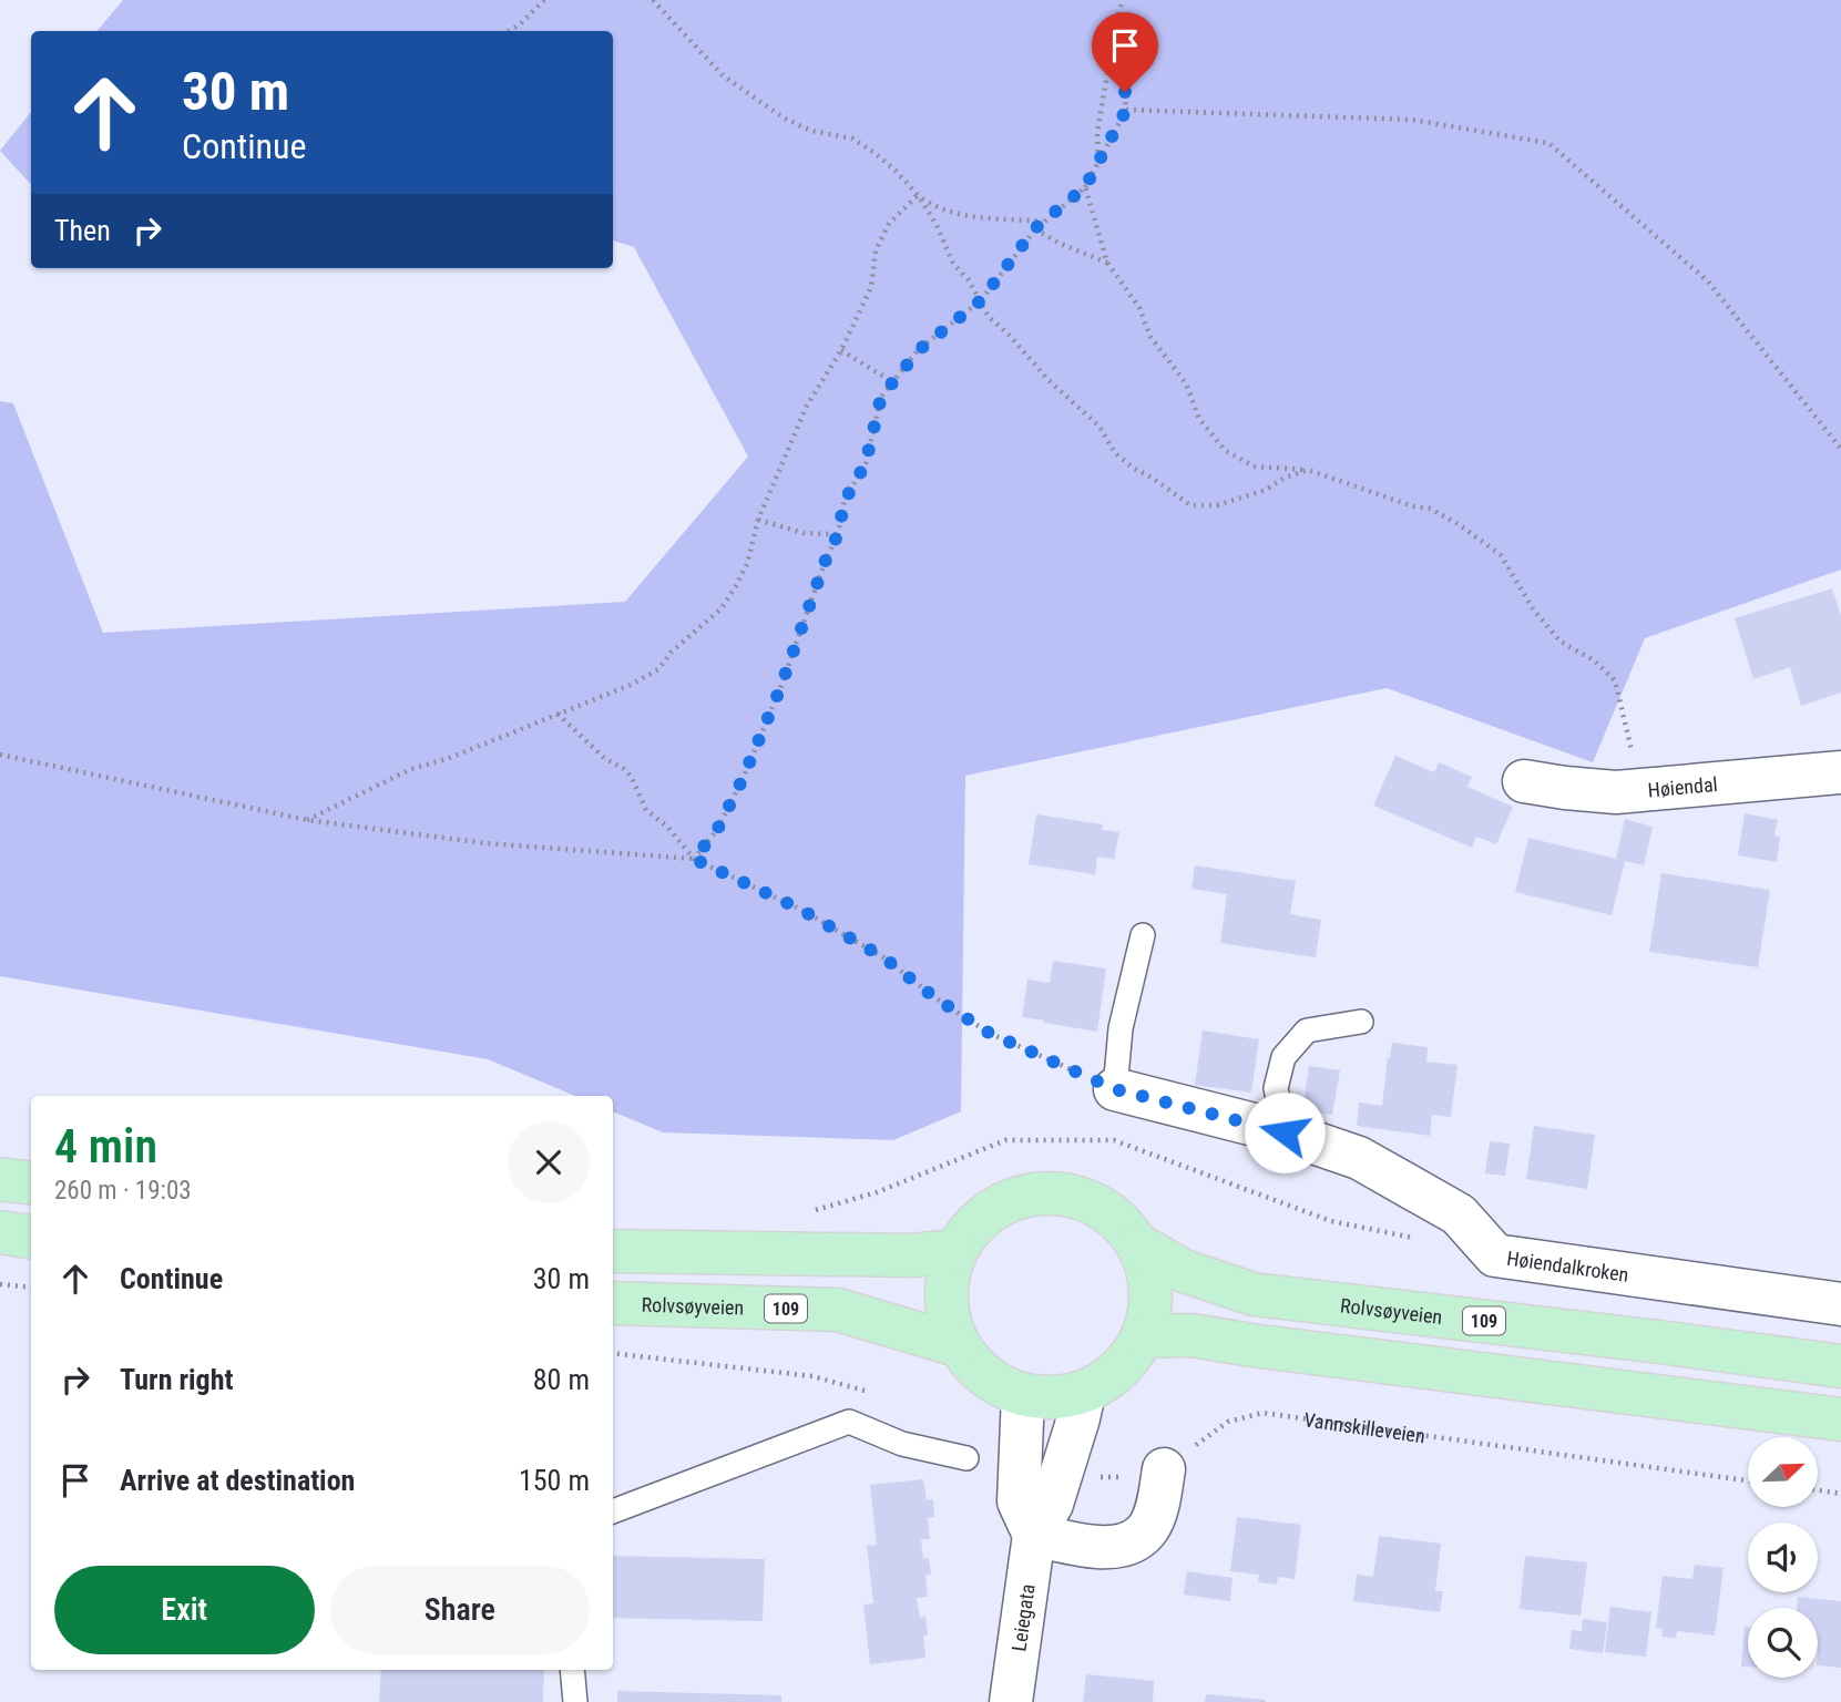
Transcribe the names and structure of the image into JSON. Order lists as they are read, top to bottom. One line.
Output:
{"streets":{"main road":["Rolvsøyveien","109"],"street":["Høiendal","Høiendalkroken","Leiegata"],"path":["Vannskilleveien"]},"crossings":[["Rolvsøyveien","109"],["Rolvsøyveien","Leiegata"],["109","Leiegata"]],"north":"top right","page":{"turn":["30 m","Continue"],"then":"Then","heading":["4 min","260 m · 19:03"],"list":[{"name":"Continue","value":"30 m"},{"name":"Turn right","value":"80 m"},{"name":"Arrive at destination","value":"150 m"}],"buttons":["Exit","Share"]}}
